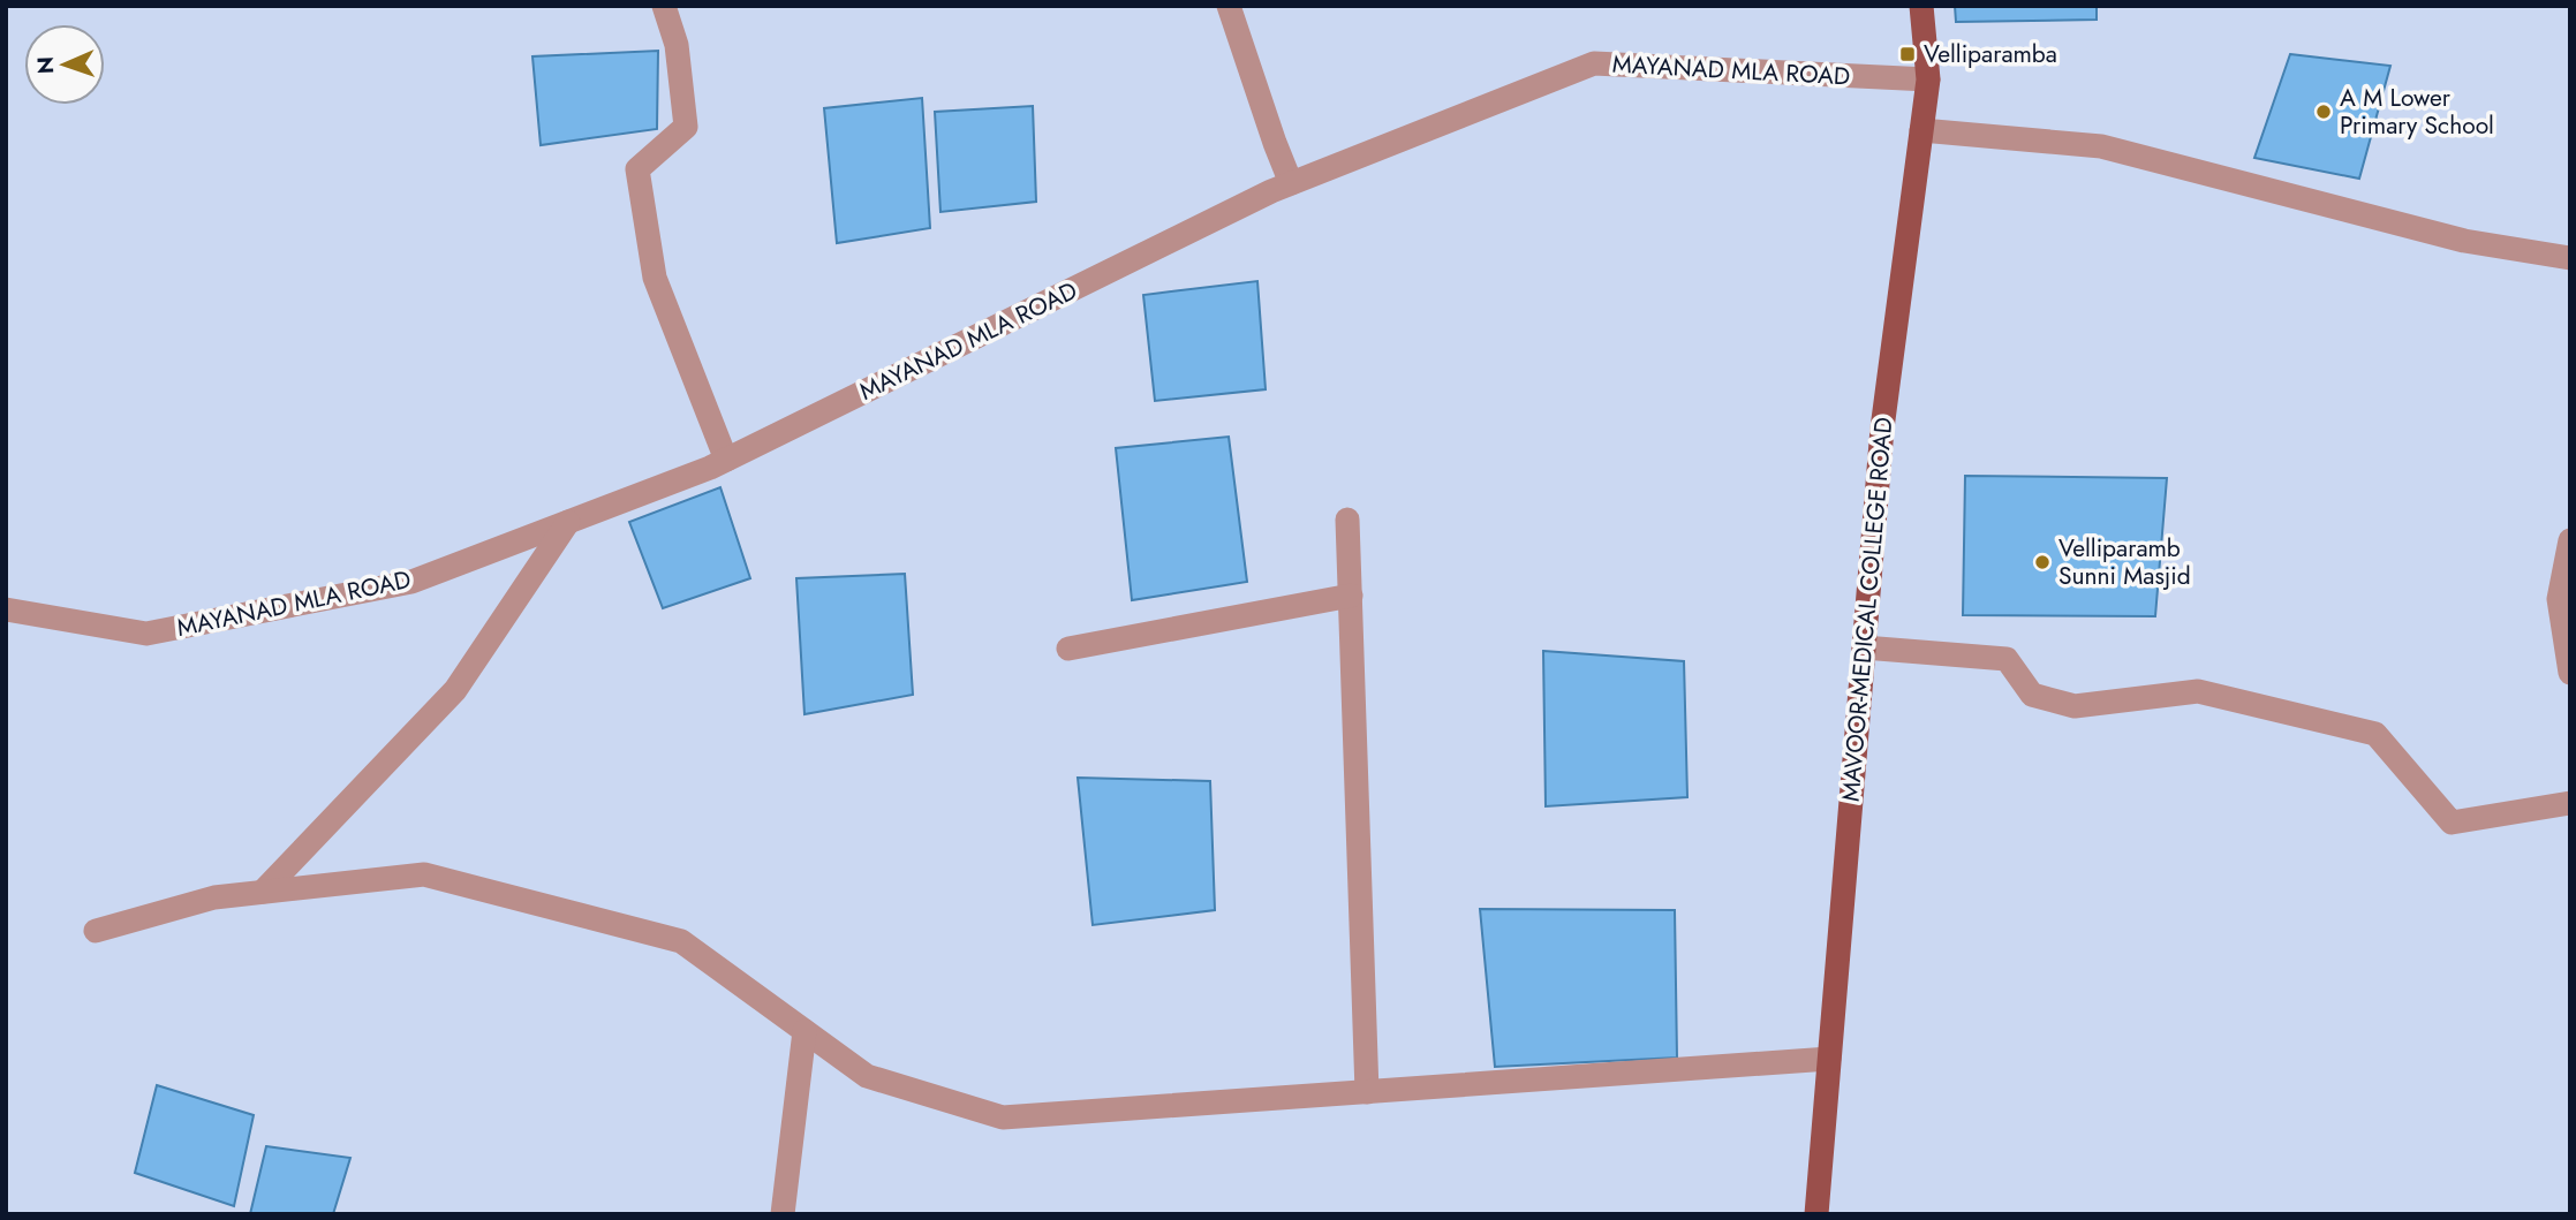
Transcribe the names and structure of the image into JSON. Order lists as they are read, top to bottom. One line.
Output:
{"streets":{"main road":["MAVOOR-MEDICAL COLLEGE ROAD"],"street":["MAYANAD MLA ROAD"]},"crossings":[["MAYANAD MLA ROAD","MAVOOR-MEDICAL COLLEGE ROAD"]],"places":{"transit":["Velliparamba"],"other":["A M Lower Primary School","Velliparamb Sunni Masjid"]},"north":"left"}
